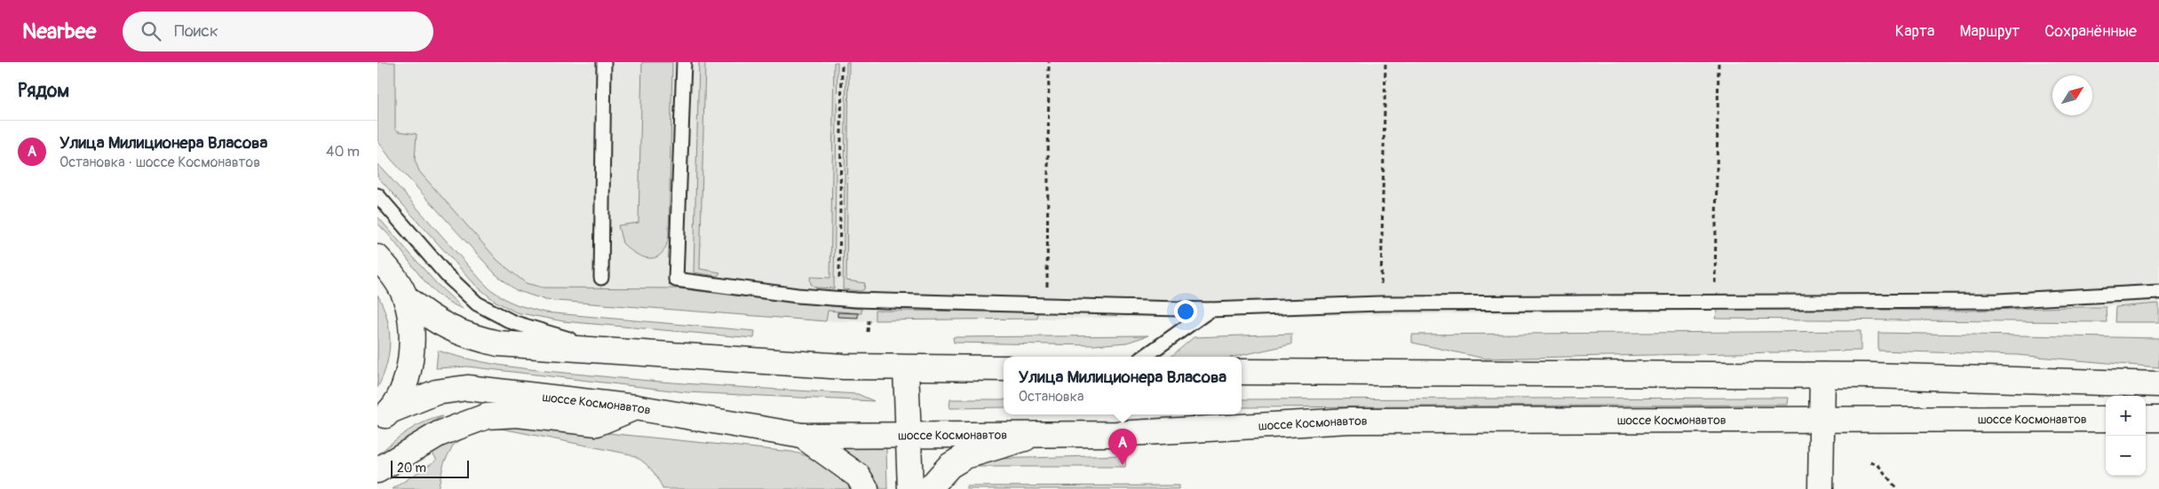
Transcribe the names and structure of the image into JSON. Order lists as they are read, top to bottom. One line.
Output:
{"streets":{"main road":["шоссе Космонавтов"]},"scale_bar":"20 m","north":"top right","page":{"header":"Nearbee","search":"Поиск","nav":["Карта","Маршрут","Сохранённые"],"heading":"Рядом","list":[{"mark":"A","name":"Улица Милиционера Власова","note":"Остановка · шоссе Космонавтов","value":"40 m"}],"popup":["Улица Милиционера Власова","Остановка"],"map_buttons":["+","−"],"pins":"A","scale":"20 m"}}
